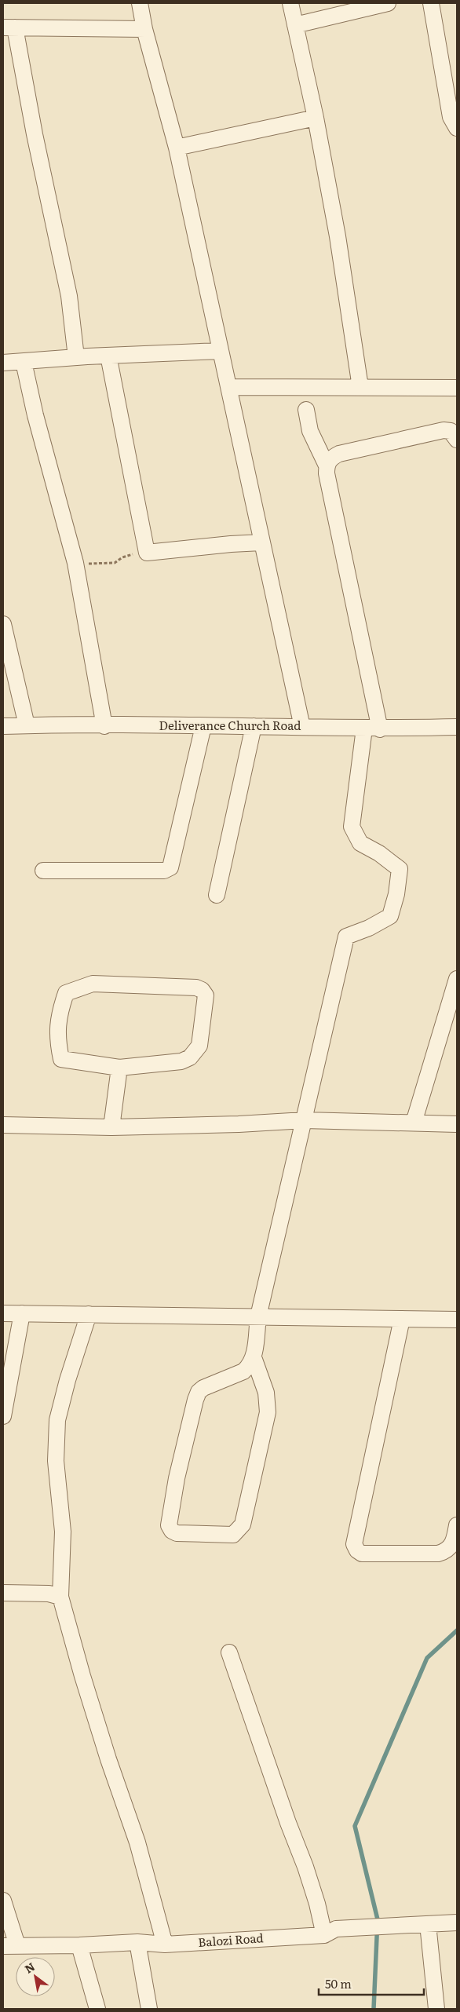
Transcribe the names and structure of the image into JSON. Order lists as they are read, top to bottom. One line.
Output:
{"streets":{"street":["Deliverance Church Road","Balozi Road"]},"scale_bar":"50 m","north":"top left"}
